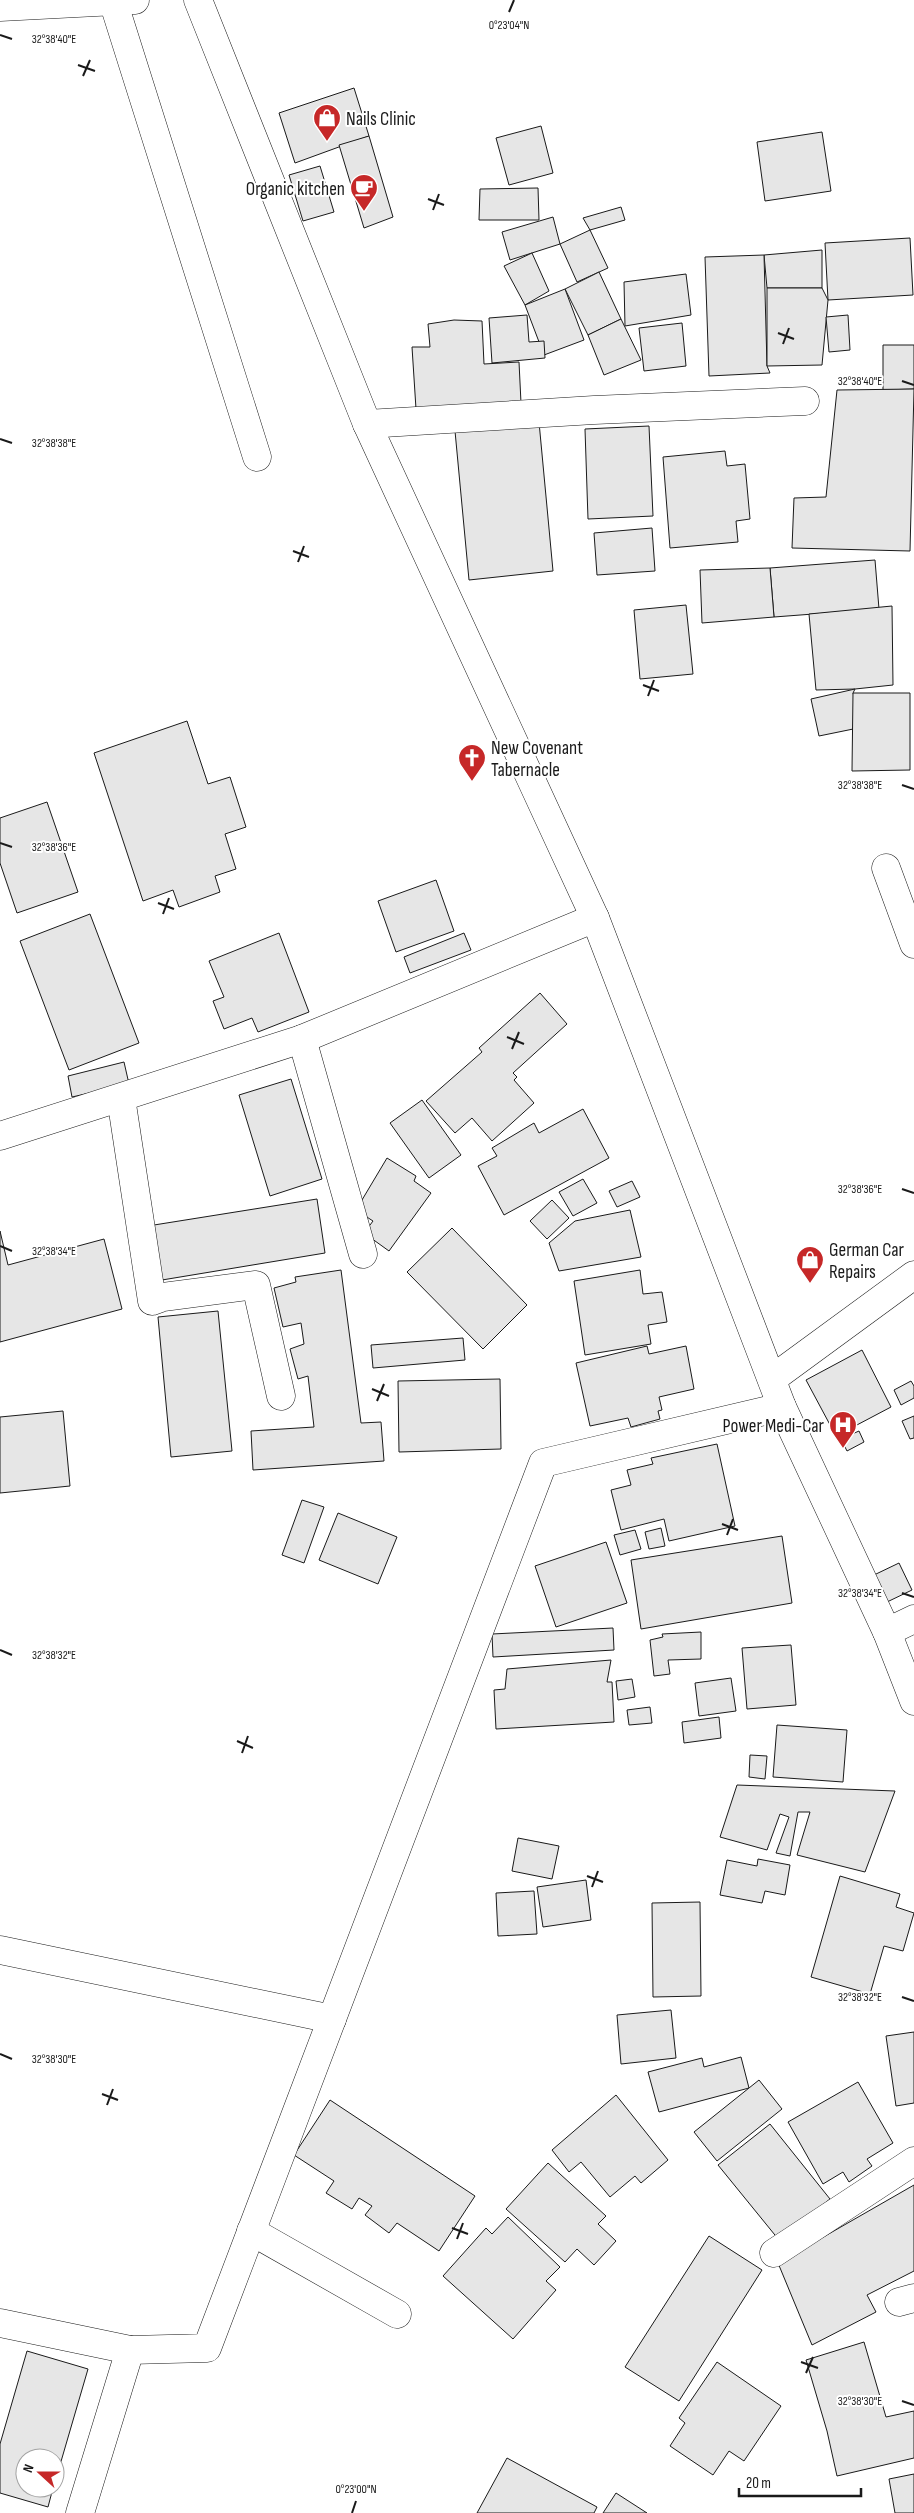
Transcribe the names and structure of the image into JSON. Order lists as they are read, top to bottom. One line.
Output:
{"places":{"shop":["Nails Clinic","German Car Repairs"],"cafe":["Organic kitchen"],"church":["New Covenant Tabernacle"],"hospital":["Power Medi-Car"]},"scale_bar":"20 m","north":"left","coordinates":["0°23'04\"N","32°38'40\"E","32°38'38\"E","32°38'36\"E","32°38'34\"E","32°38'32\"E","32°38'30\"E","0°23'00\"N"]}
